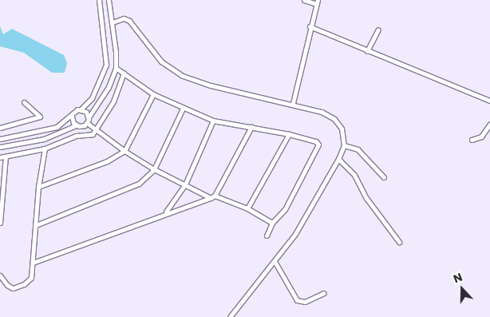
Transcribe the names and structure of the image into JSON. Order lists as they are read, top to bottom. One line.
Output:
{"north":"top"}
